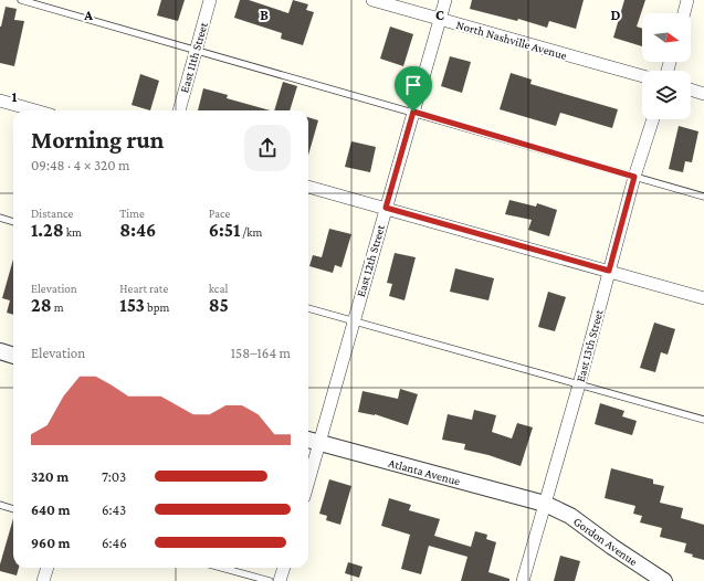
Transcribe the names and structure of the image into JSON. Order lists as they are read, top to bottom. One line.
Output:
{"streets":{"street":["North Nashville Avenue","East 11th Street","East 12th Street","East 13th Street","Atlanta Avenue","Gordon Avenue"]},"crossings":[["North Nashville Avenue","East 12th Street"],["East 12th Street","Atlanta Avenue"],["East 13th Street","Atlanta Avenue"],["East 13th Street","Gordon Avenue"],["Atlanta Avenue","Gordon Avenue"]],"north":"right","page":{"heading":["Morning run","09:48 · 4 × 320 m"],"stats":[["Distance","1.28 km"],["Time","8:46"],["Pace","6:51 /km"],["Elevation","28 m"],["Heart rate","153 bpm"],["kcal","85"]],"chart":["Elevation","158–164 m"],"list":[{"name":"320 m","note":"7:03"},{"name":"640 m","note":"6:43"},{"name":"960 m","note":"6:46"}]},"grid":{"columns":["A","B","C","D"],"rows":["1"]}}
